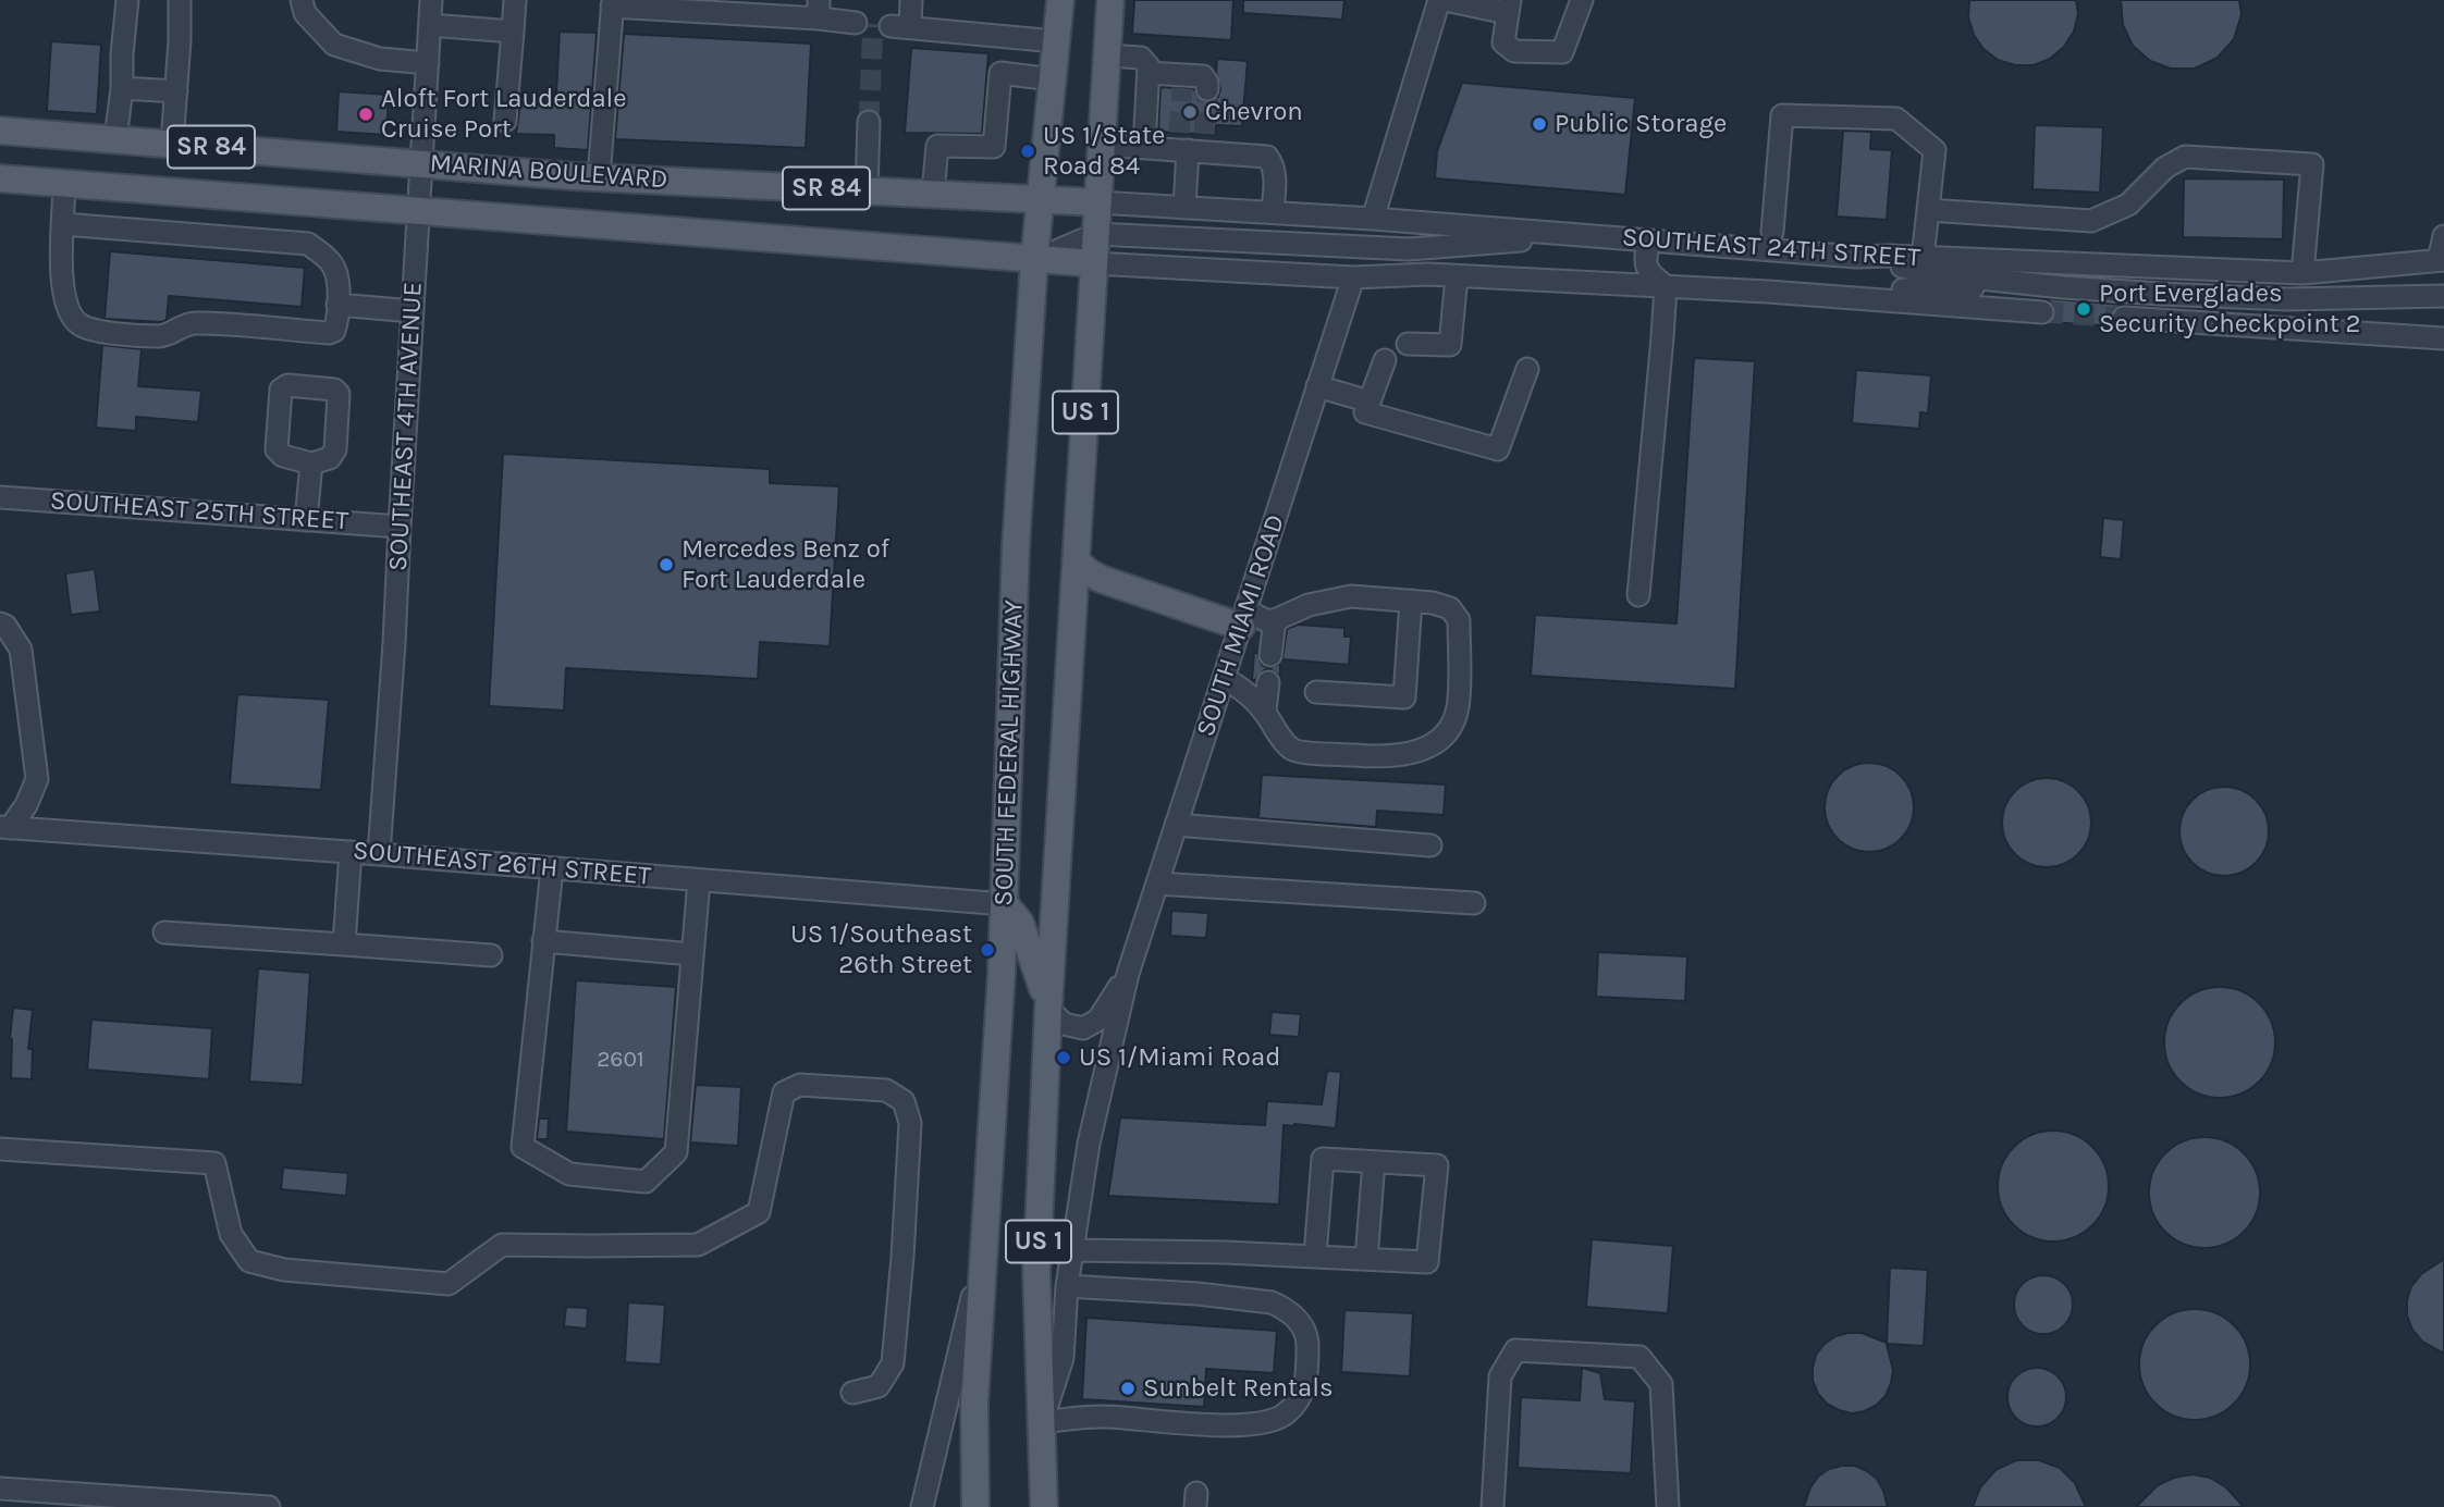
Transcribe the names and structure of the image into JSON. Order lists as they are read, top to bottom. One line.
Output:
{"streets":{"main road":["SR 84","MARINA BOULEVARD","US 1","SOUTH FEDERAL HIGHWAY"],"street":["SOUTHEAST 24TH STREET","SOUTHEAST 4TH AVENUE","SOUTHEAST 25TH STREET","SOUTH MIAMI ROAD","SOUTHEAST 26TH STREET"]},"crossings":[["MARINA BOULEVARD","SOUTHEAST 24TH STREET"],["MARINA BOULEVARD","SOUTHEAST 4TH AVENUE"],["MARINA BOULEVARD","SOUTH FEDERAL HIGHWAY"],["SOUTHEAST 24TH STREET","SOUTH MIAMI ROAD"],["SOUTHEAST 24TH STREET","SOUTH FEDERAL HIGHWAY"],["SOUTHEAST 4TH AVENUE","SOUTHEAST 25TH STREET"],["SOUTHEAST 4TH AVENUE","SOUTHEAST 26TH STREET"],["SOUTH MIAMI ROAD","SOUTH FEDERAL HIGHWAY"],["SOUTH FEDERAL HIGHWAY","SOUTHEAST 26TH STREET"]],"places":["Chevron","Aloft Fort Lauderdale Cruise Port","Public Storage","US 1/State Road 84","Port Everglades Security Checkpoint 2","Mercedes Benz of Fort Lauderdale","US 1/Southeast 26th Street","US 1/Miami Road","Sunbelt Rentals"],"house_numbers":["2601"]}
